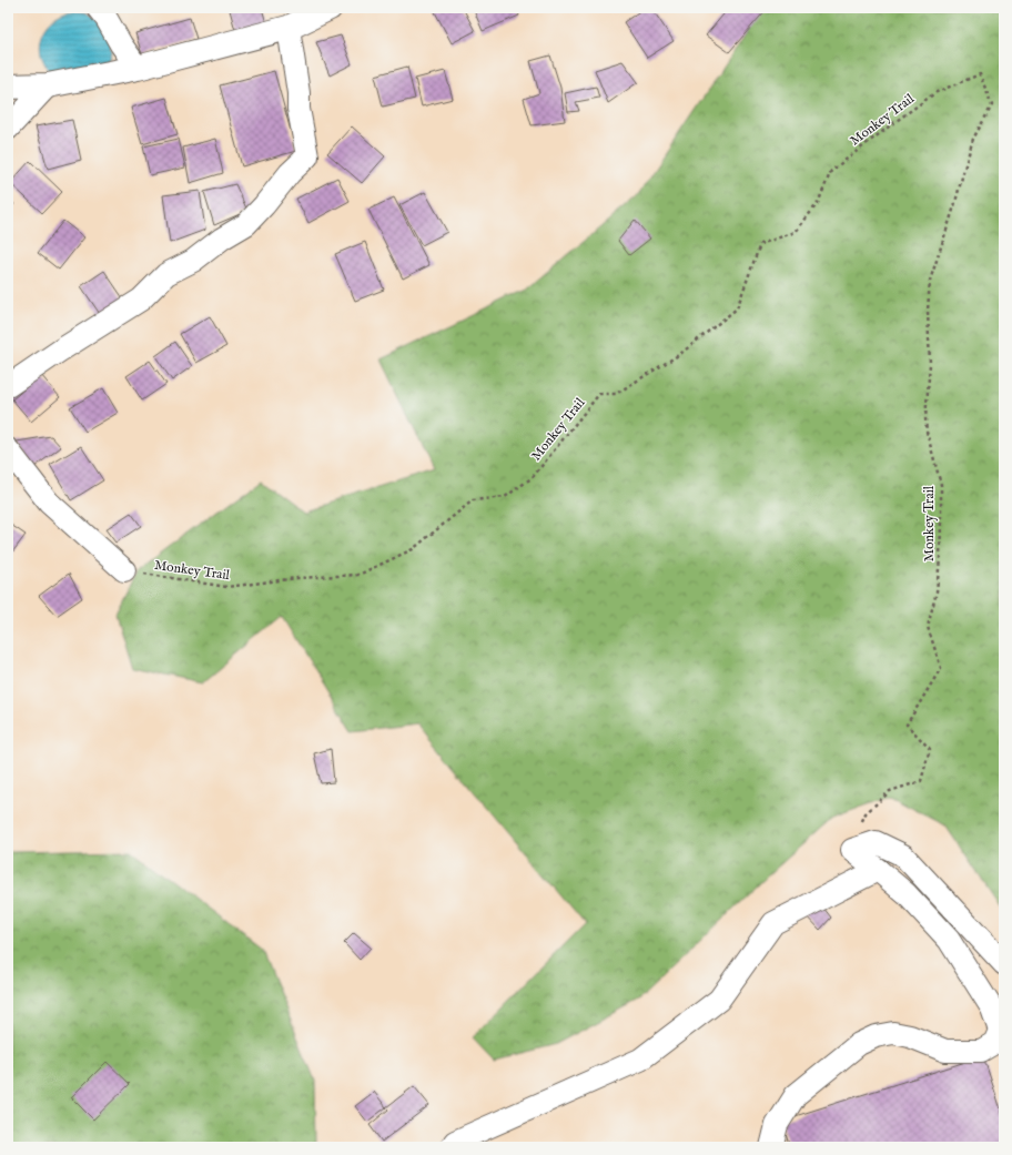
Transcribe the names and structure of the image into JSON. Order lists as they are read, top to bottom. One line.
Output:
{"streets":{"path":["Monkey Trail"]}}
